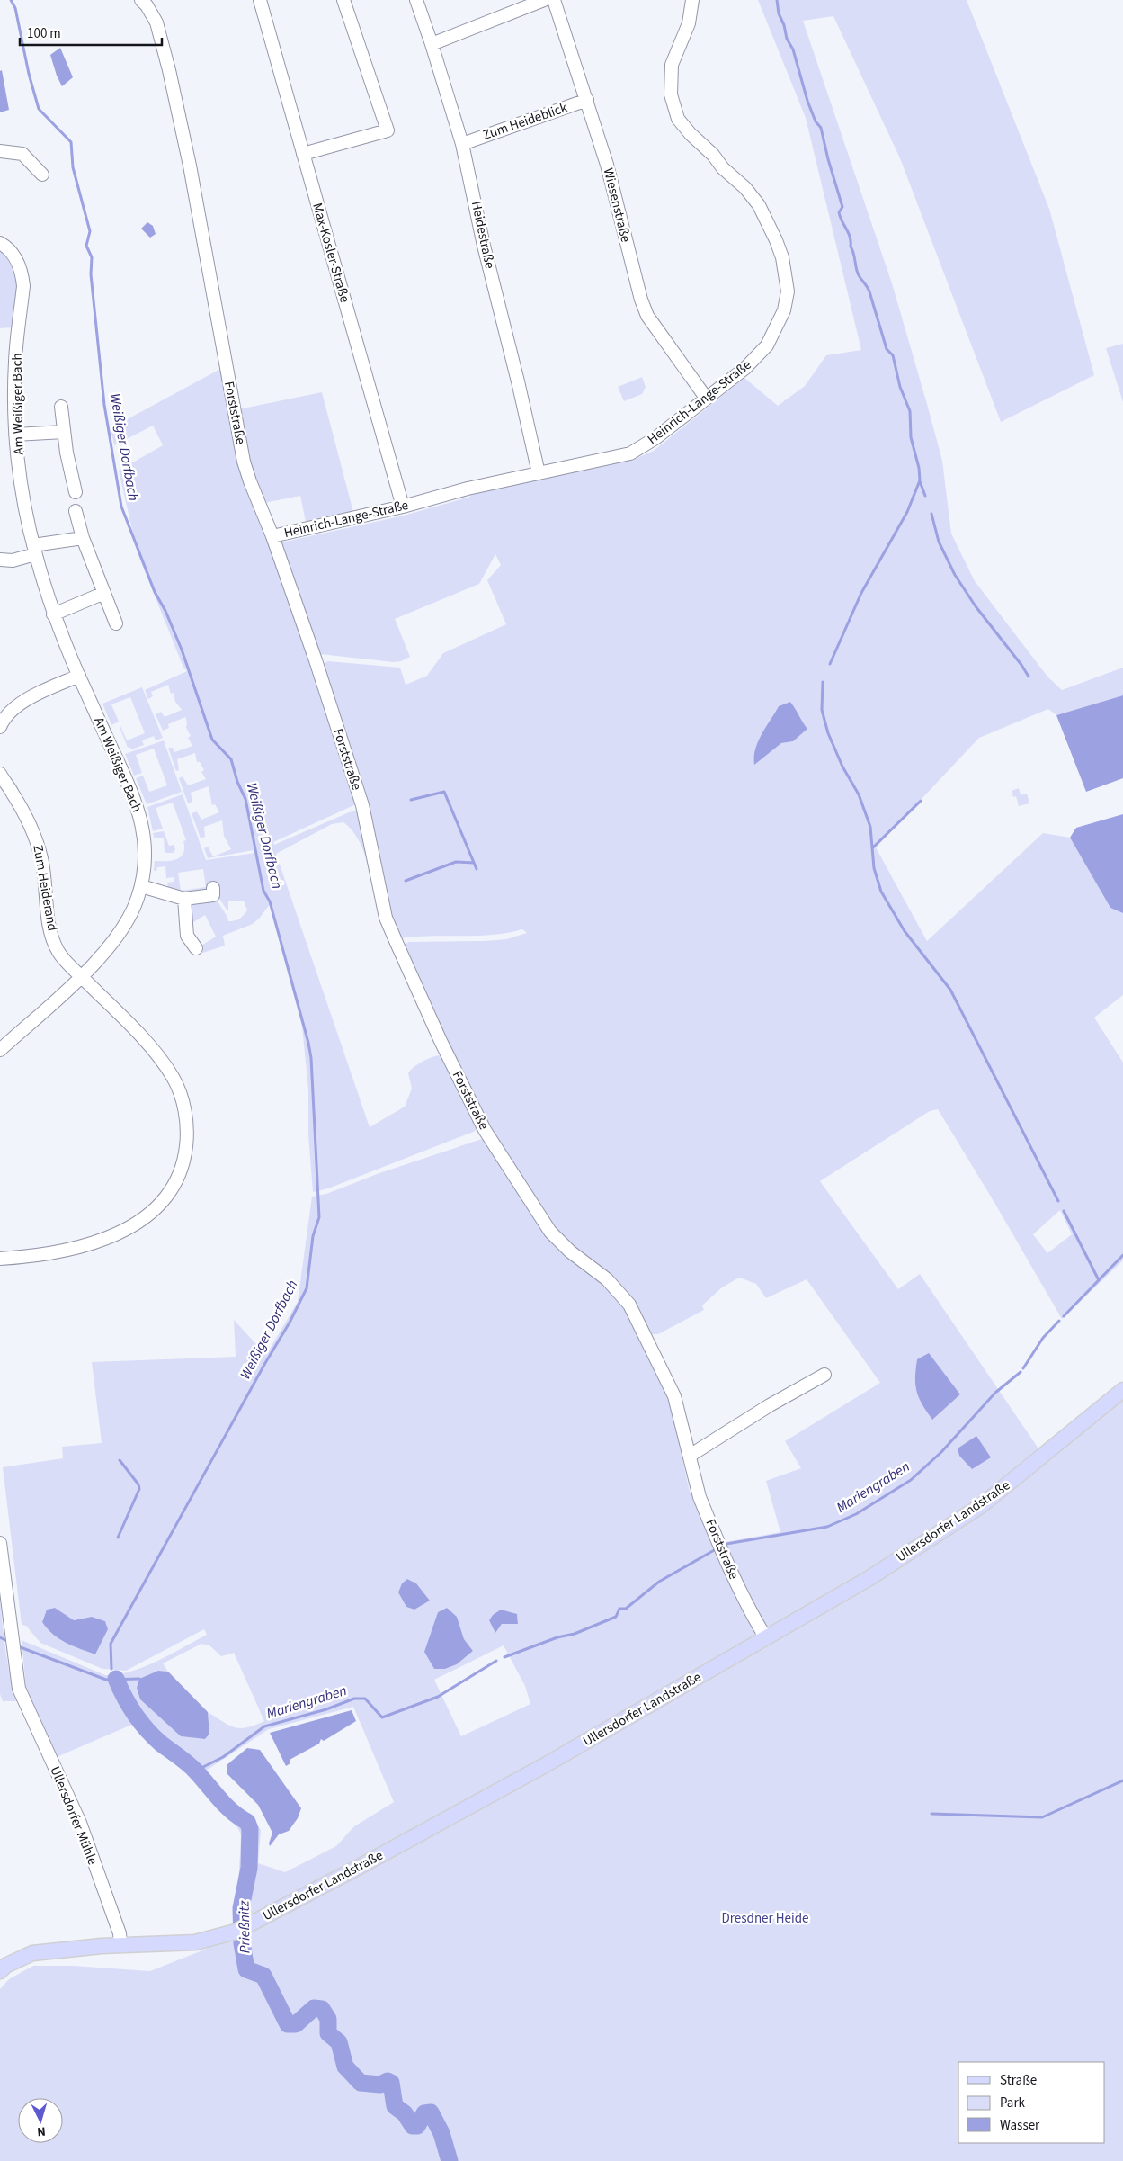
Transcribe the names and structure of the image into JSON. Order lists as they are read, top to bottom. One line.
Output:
{"streets":{"main road":["Ullersdorfer Landstraße"],"street":["Zum Heideblick","Wiesenstraße","Heidestraße","Max-Kosler-Straße","Heinrich-Lange-Straße","Am Weißiger Bach","Forststraße","Zum Heiderand","Ullersdorfer Mühle"]},"crossings":[["Zum Heideblick","Wiesenstraße"],["Zum Heideblick","Heidestraße"],["Wiesenstraße","Heinrich-Lange-Straße"],["Heidestraße","Heinrich-Lange-Straße"],["Max-Kosler-Straße","Heinrich-Lange-Straße"],["Heinrich-Lange-Straße","Forststraße"],["Am Weißiger Bach","Zum Heiderand"],["Forststraße","Ullersdorfer Landstraße"],["Ullersdorfer Landstraße","Ullersdorfer Mühle"]],"water":["Weißiger Dorfbach","Mariengraben","Prießnitz"],"parks":["Dresdner Heide"],"legend":["Straße","Park","Wasser"],"scale_bar":"100 m","north":"bottom"}
